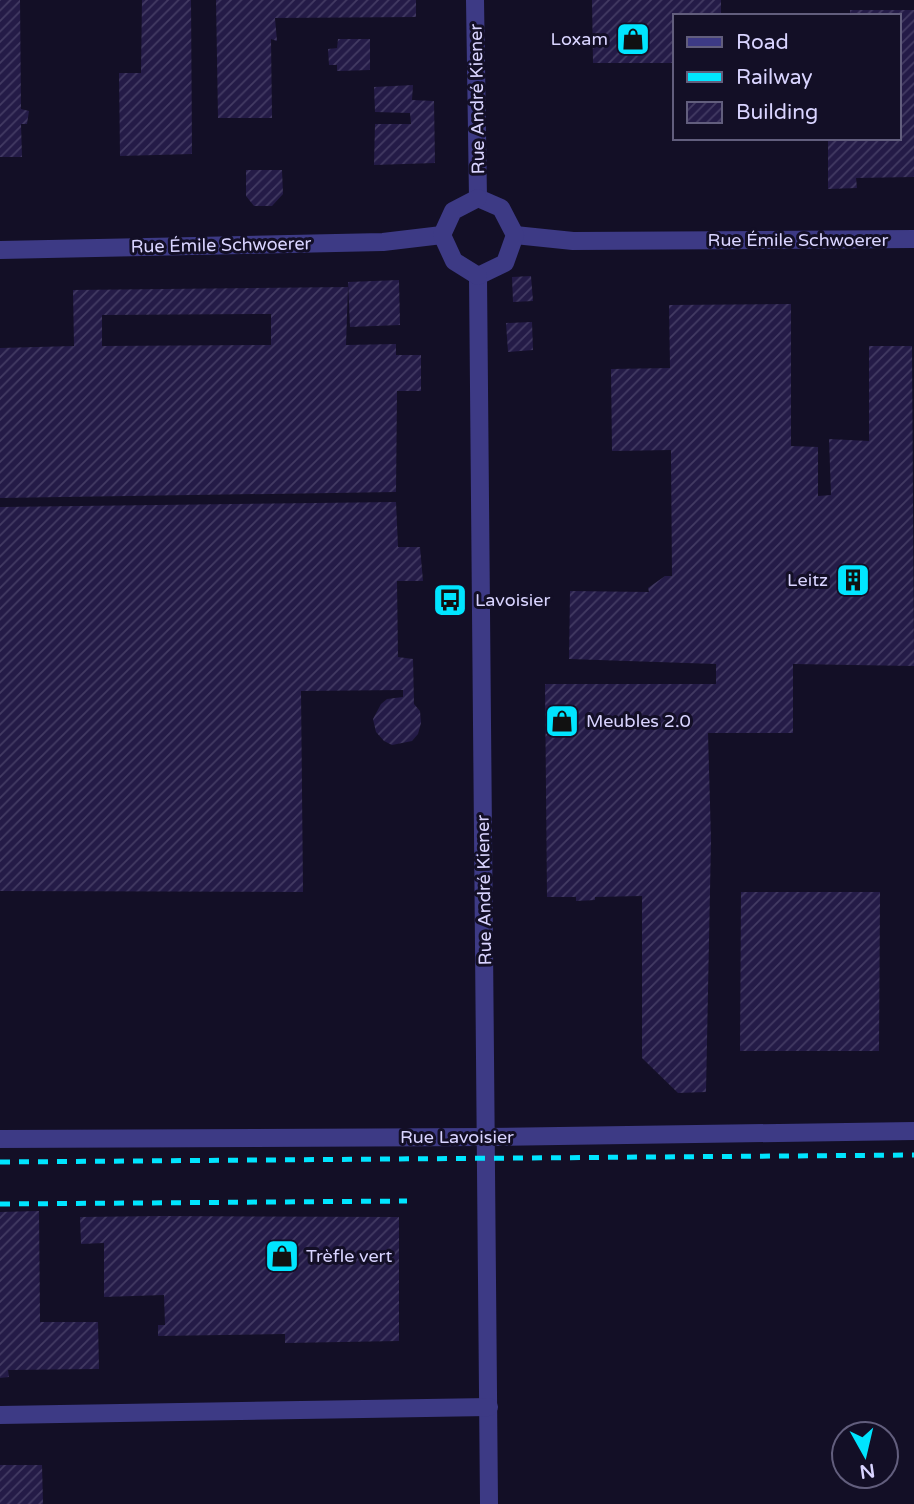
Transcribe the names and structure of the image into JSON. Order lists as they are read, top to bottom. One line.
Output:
{"streets":{"street":["Rue André Kiener","Rue Émile Schwoerer","Rue Lavoisier"]},"crossings":[["Rue André Kiener","Rue Émile Schwoerer"],["Rue André Kiener","Rue Lavoisier"]],"places":{"shop":["Loxam","Meubles 2.0","Trèfle vert"],"building":["Leitz"],"bus stop":["Lavoisier"]},"legend":["Road","Railway","Building"],"north":"bottom"}
